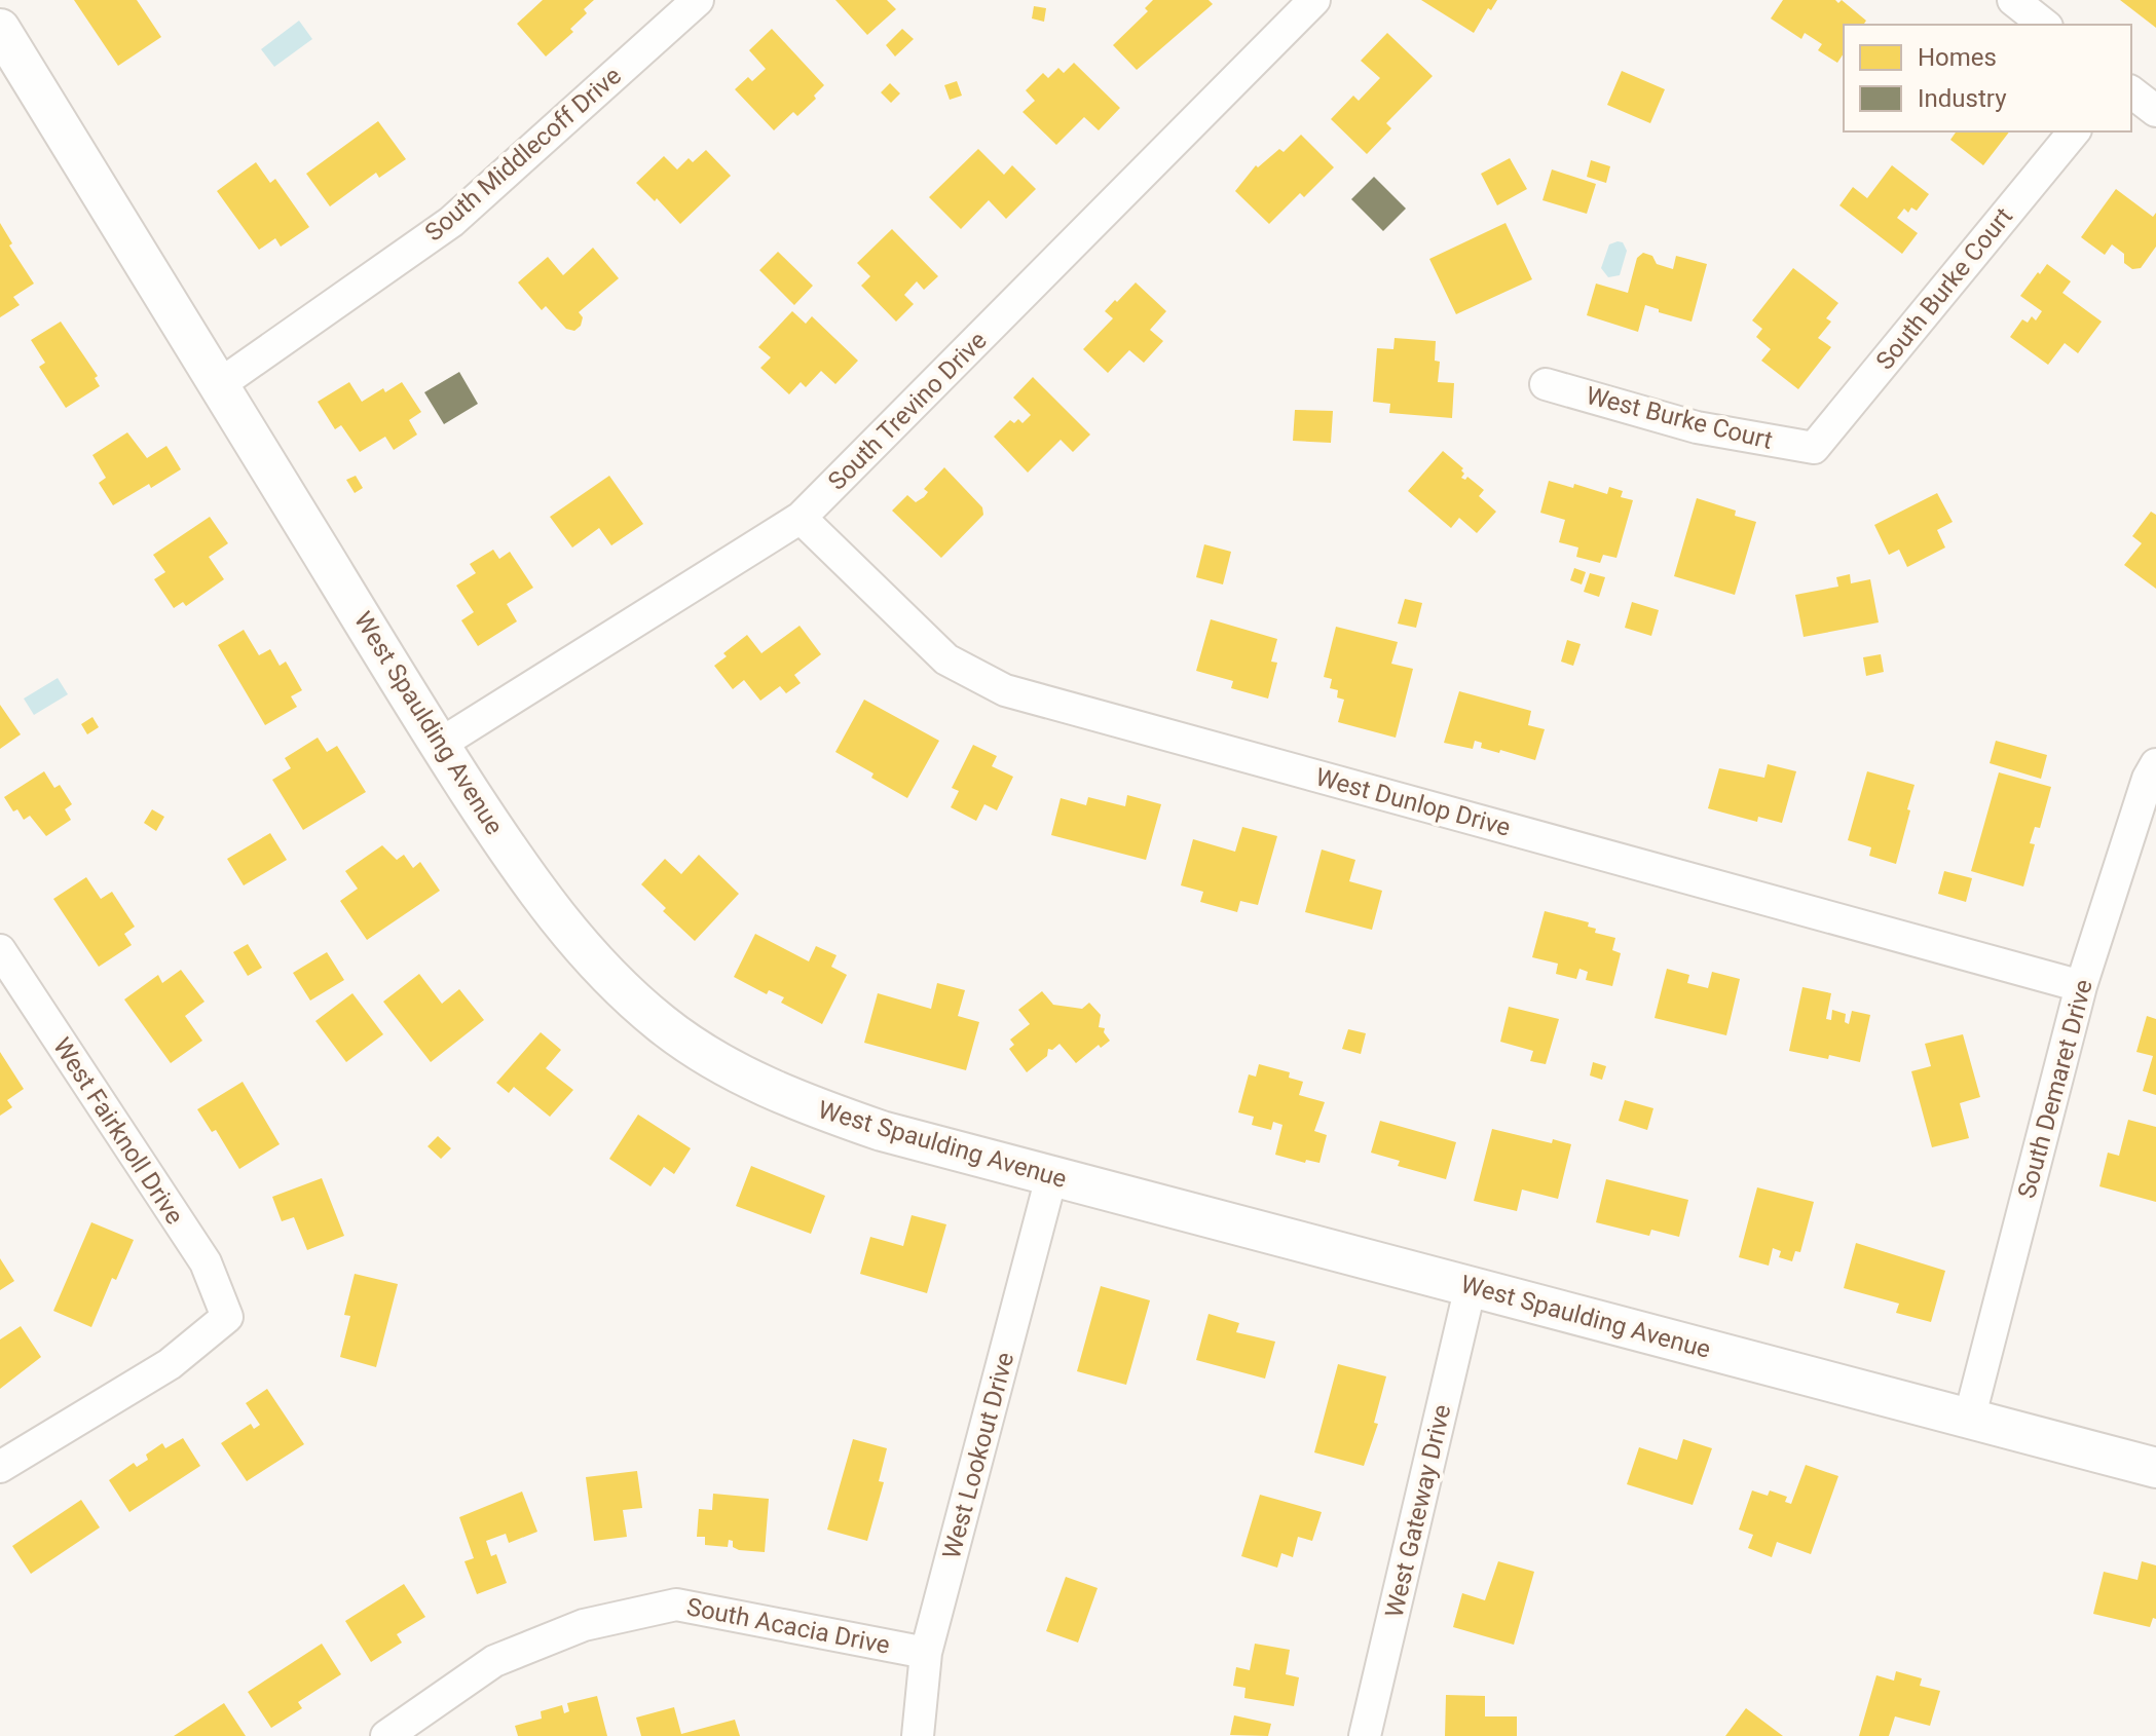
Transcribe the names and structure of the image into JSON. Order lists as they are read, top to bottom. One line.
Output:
{"streets":{"street":["South Middlecoff Drive","South Burke Court","South Trevino Drive","West Burke Court","West Spaulding Avenue","West Dunlop Drive","South Demaret Drive","West Fairknoll Drive","West Lookout Drive","West Gateway Drive","South Acacia Drive"]},"crossings":[["South Middlecoff Drive","West Spaulding Avenue"],["South Burke Court","West Burke Court"],["South Trevino Drive","West Spaulding Avenue"],["South Trevino Drive","West Dunlop Drive"],["West Spaulding Avenue","South Demaret Drive"],["West Spaulding Avenue","West Lookout Drive"],["West Spaulding Avenue","West Gateway Drive"],["West Dunlop Drive","South Demaret Drive"],["West Lookout Drive","South Acacia Drive"]],"legend":["Homes","Industry"]}
